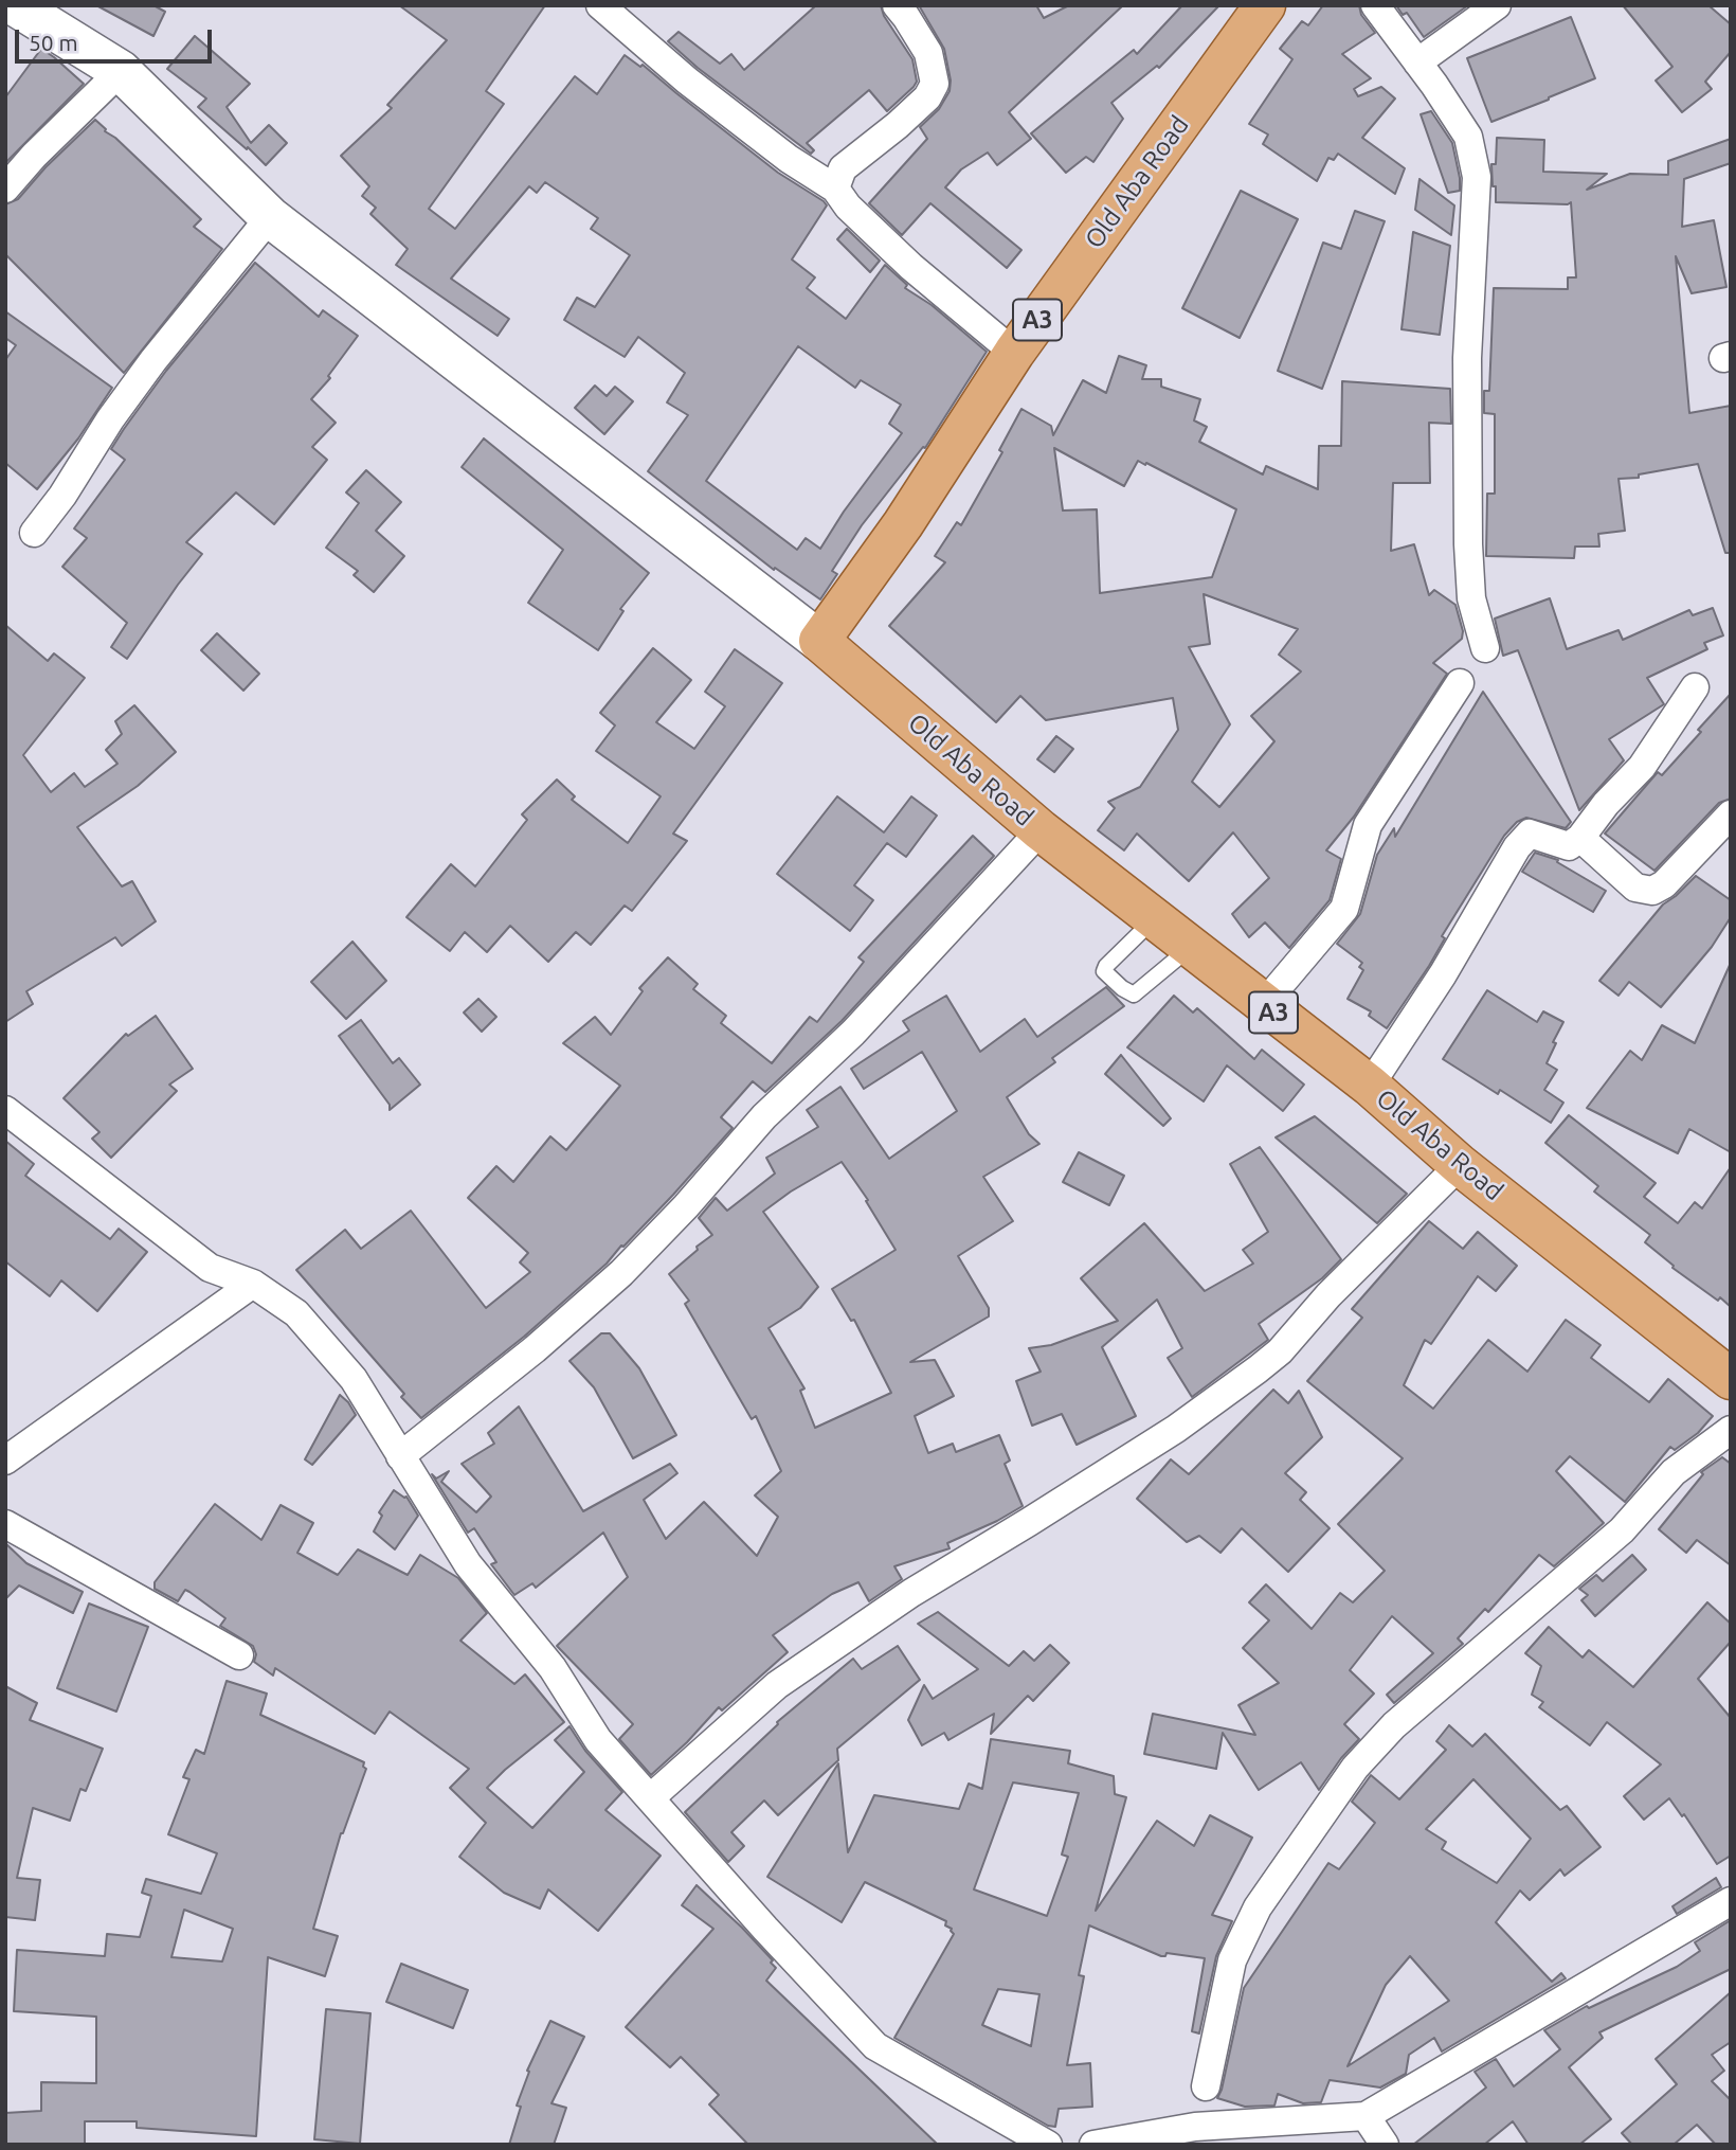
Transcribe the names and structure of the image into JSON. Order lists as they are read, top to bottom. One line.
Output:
{"streets":{"main road":["Old Aba Road","A3"]},"scale_bar":"50 m"}
